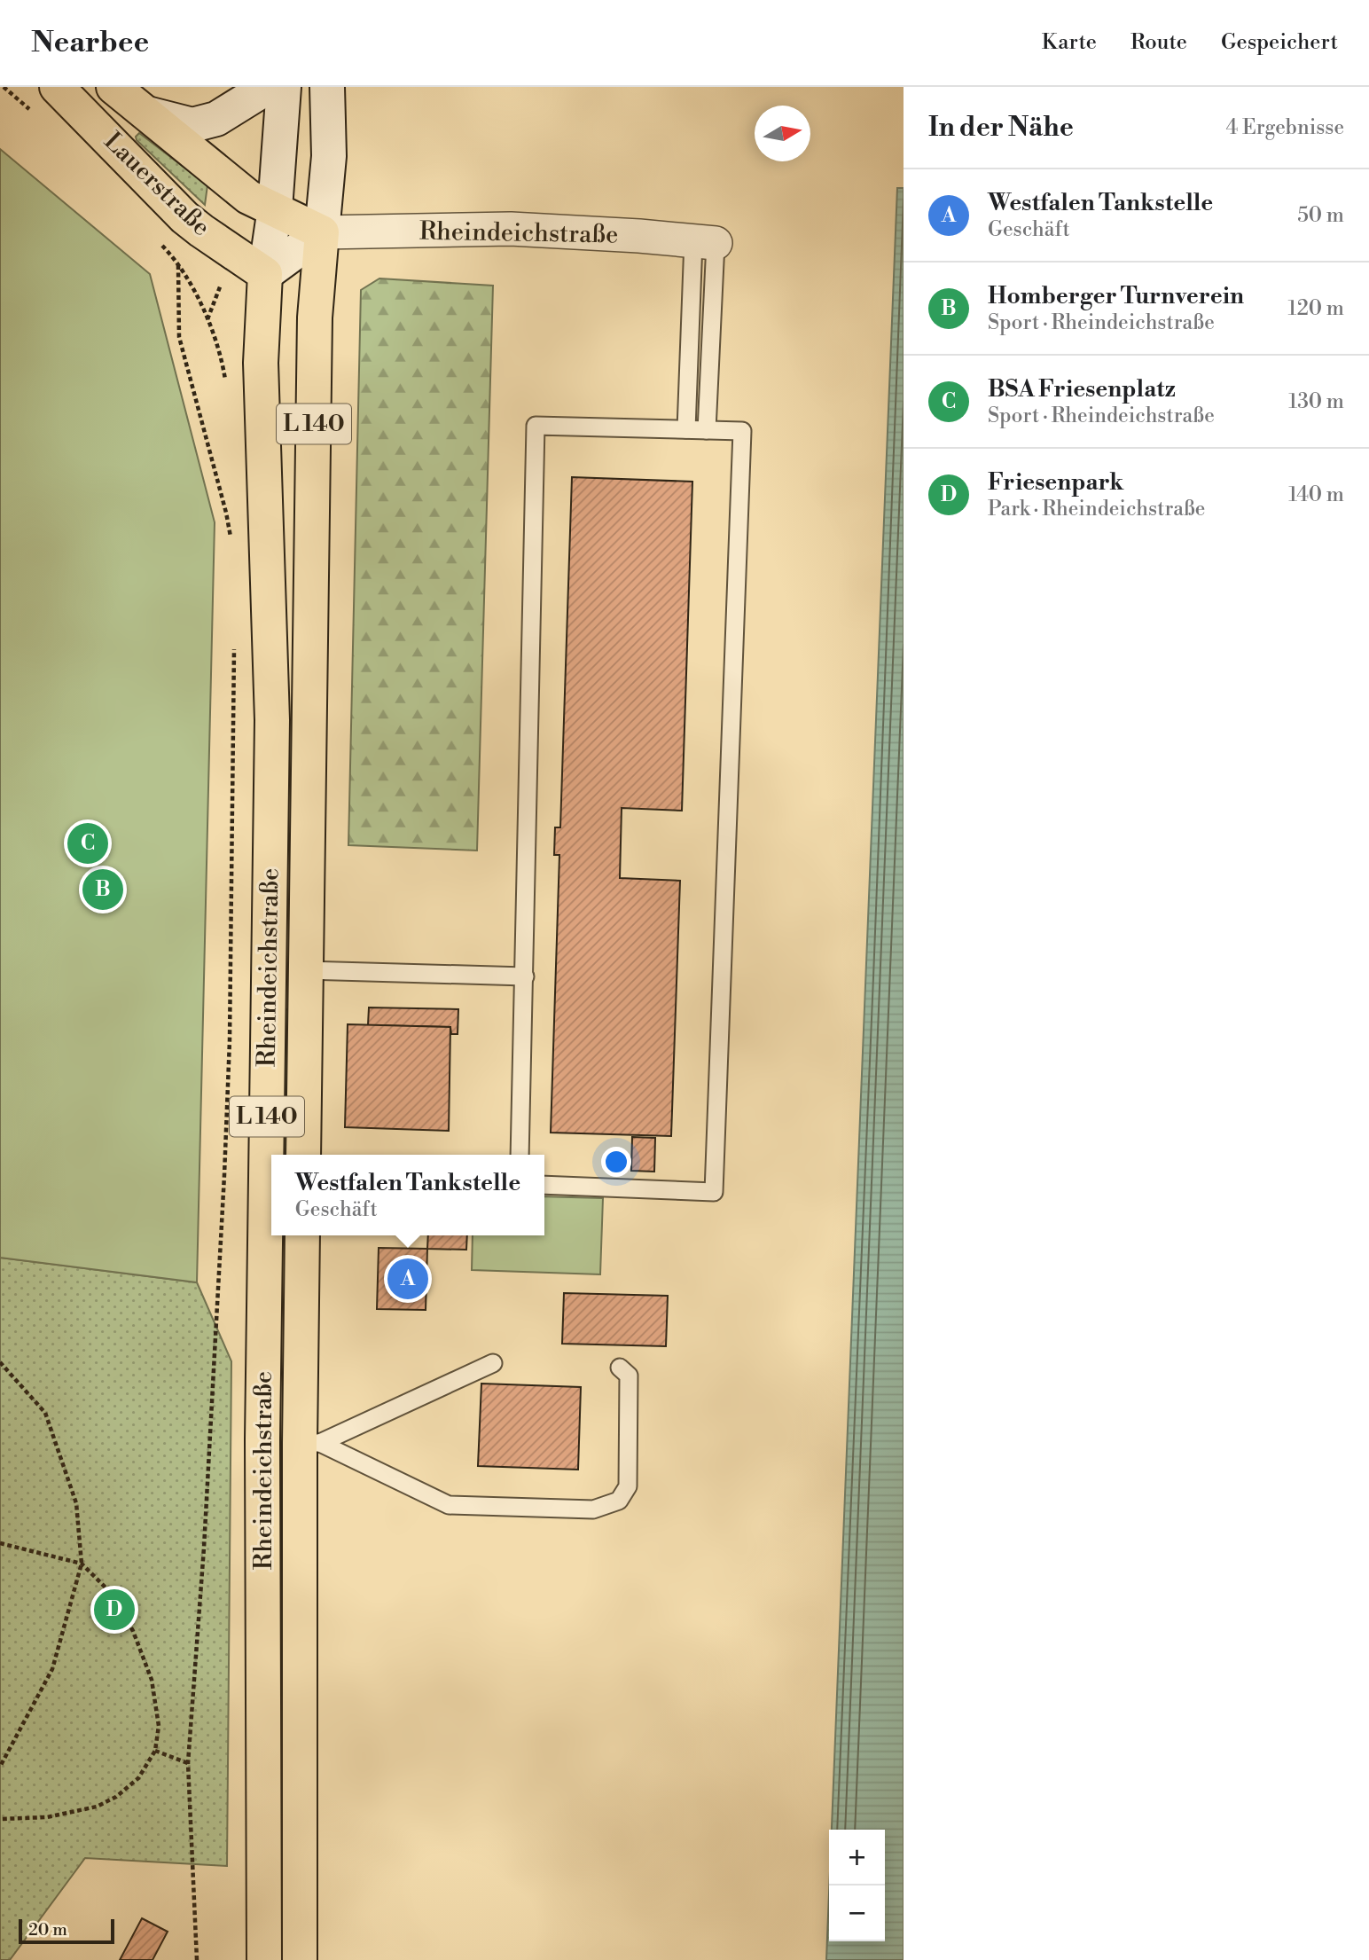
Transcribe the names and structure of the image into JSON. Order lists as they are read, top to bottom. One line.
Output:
{"streets":{"main road":["Lauerstraße","Rheindeichstraße","L 140"]},"crossings":[["Lauerstraße","Rheindeichstraße"]],"scale_bar":"20 m","north":"right","page":{"header":"Nearbee","nav":["Karte","Route","Gespeichert"],"heading":["In der Nähe","4 Ergebnisse"],"list":[{"mark":"A","name":"Westfalen Tankstelle","note":"Geschäft","value":"50 m"},{"mark":"B","name":"Homberger Turnverein","note":"Sport · Rheindeichstraße","value":"120 m"},{"mark":"C","name":"BSA Friesenplatz","note":"Sport · Rheindeichstraße","value":"130 m"},{"mark":"D","name":"Friesenpark","note":"Park · Rheindeichstraße","value":"140 m"}],"pins":["C","B","A","D"],"popup":["Westfalen Tankstelle","Geschäft"],"map_buttons":["+","−"],"scale":"20 m"}}
